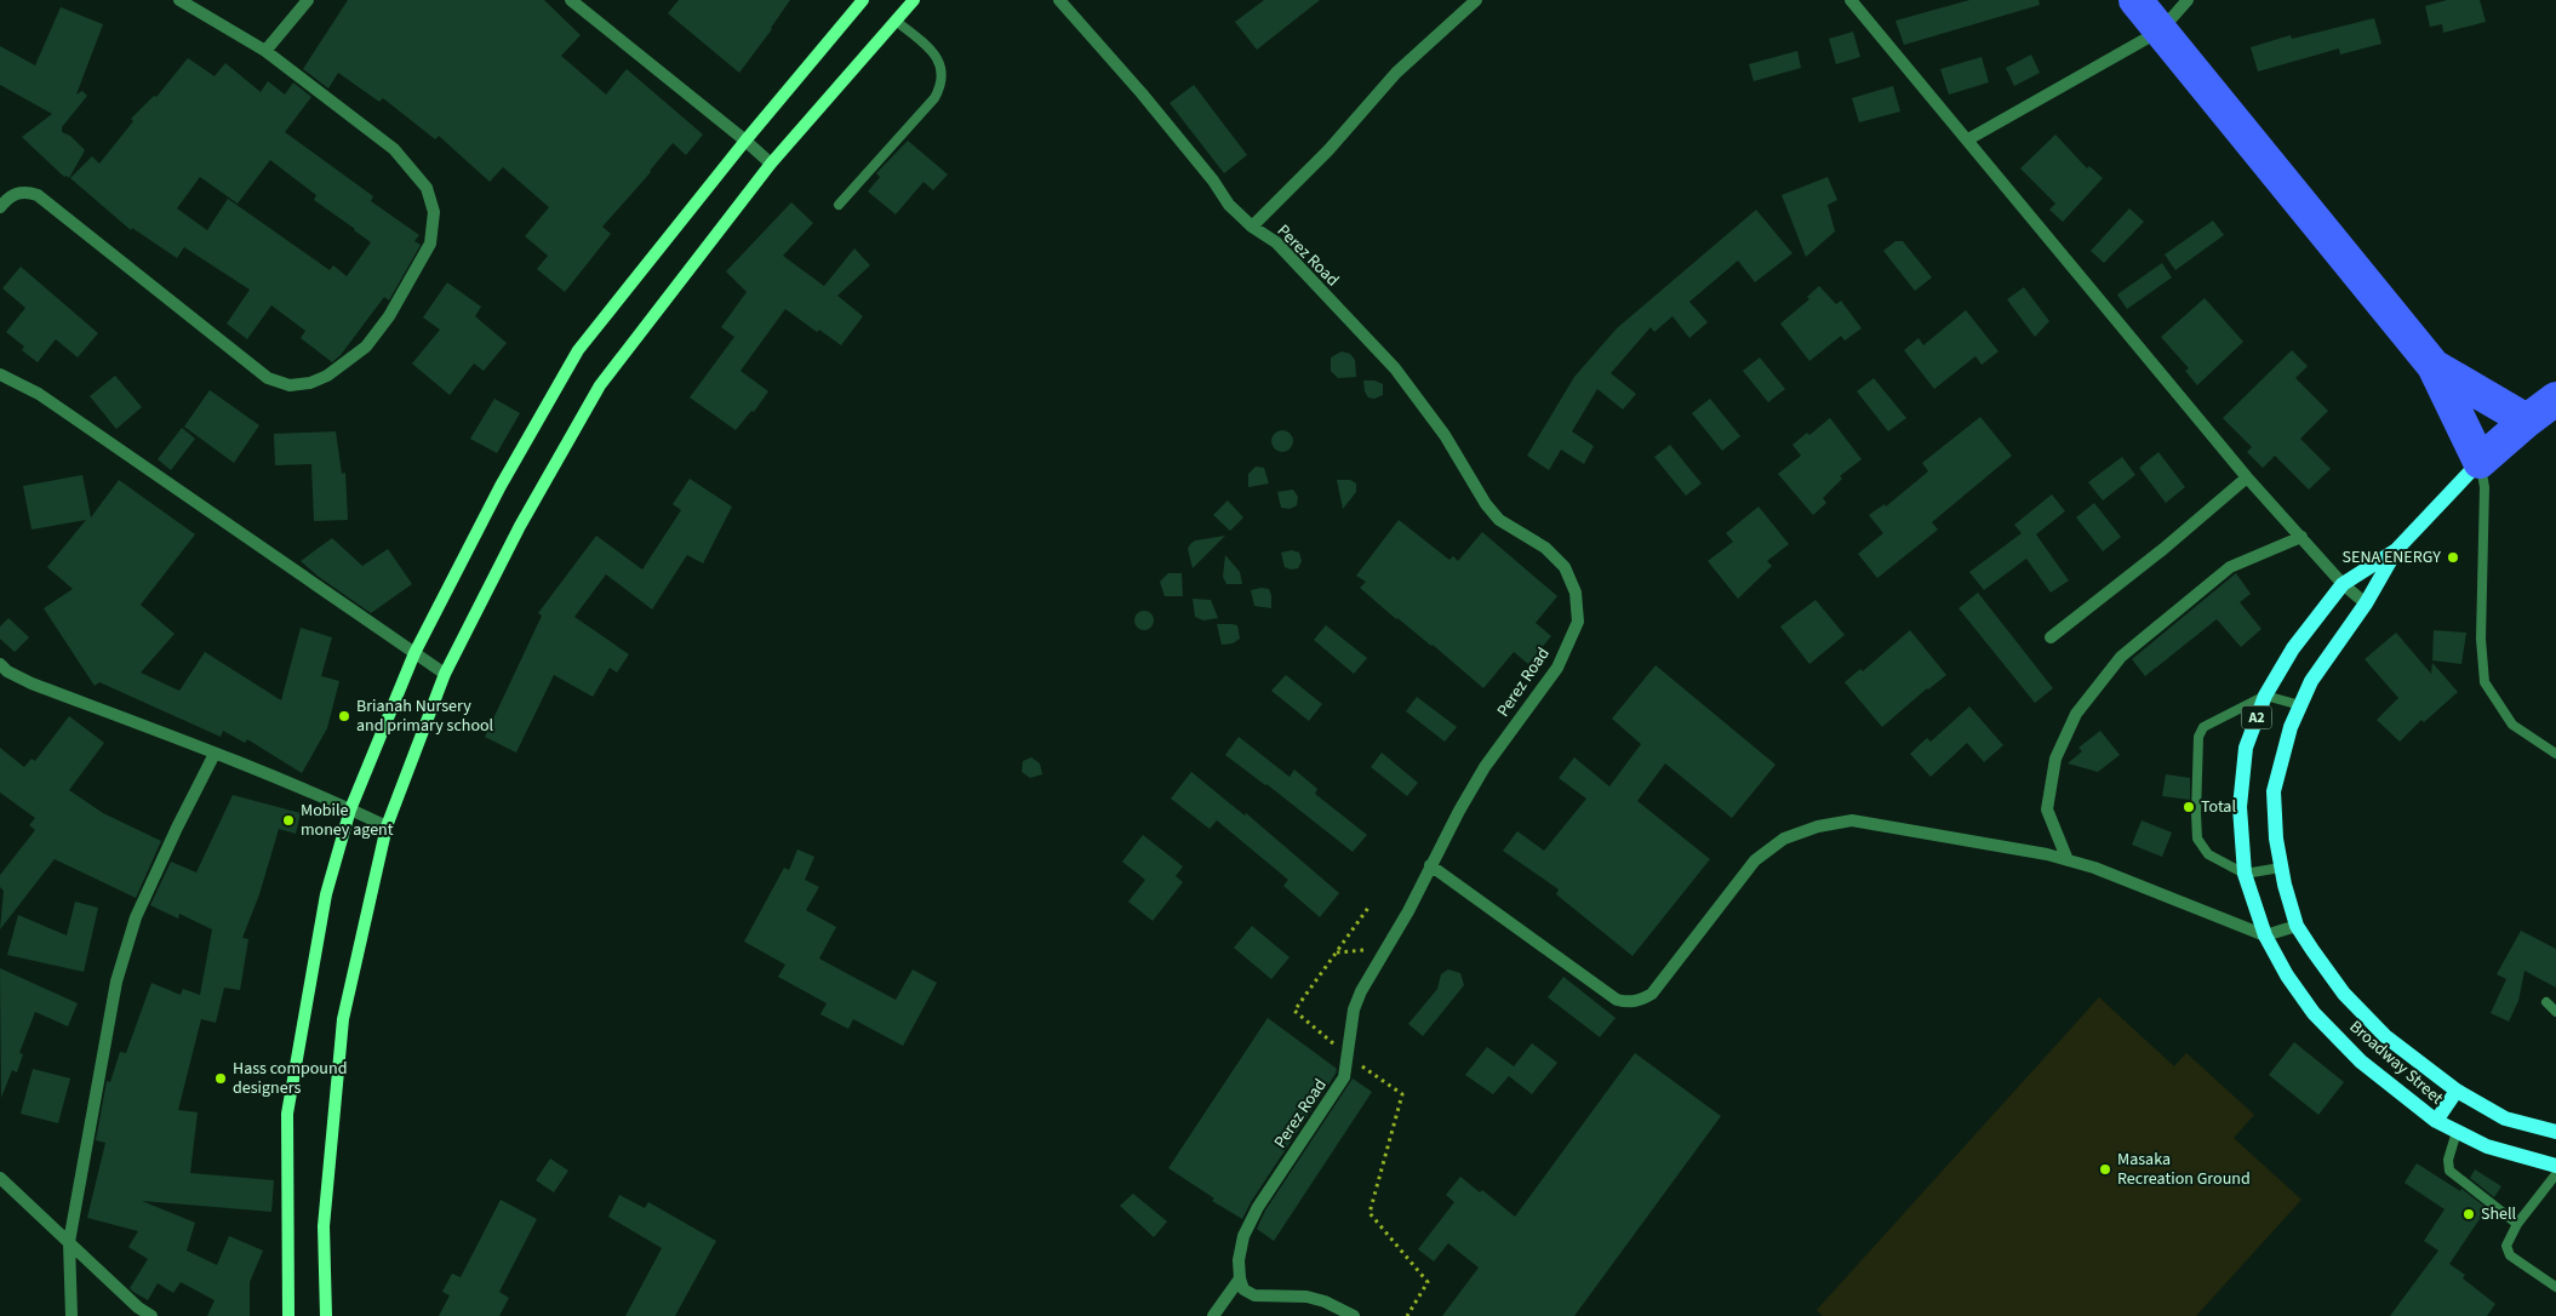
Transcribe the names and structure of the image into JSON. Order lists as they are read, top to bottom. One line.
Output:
{"streets":{"highway":["A2"],"main road":["Broadway Street"],"street":["Perez Road"]},"crossings":[["A2","Broadway Street"]],"places":["SENA ENERGY","Brianah Nursery and primary school","Total","Mobile money agent","Hass compound designers","Masaka Recreation Ground","Shell"]}
